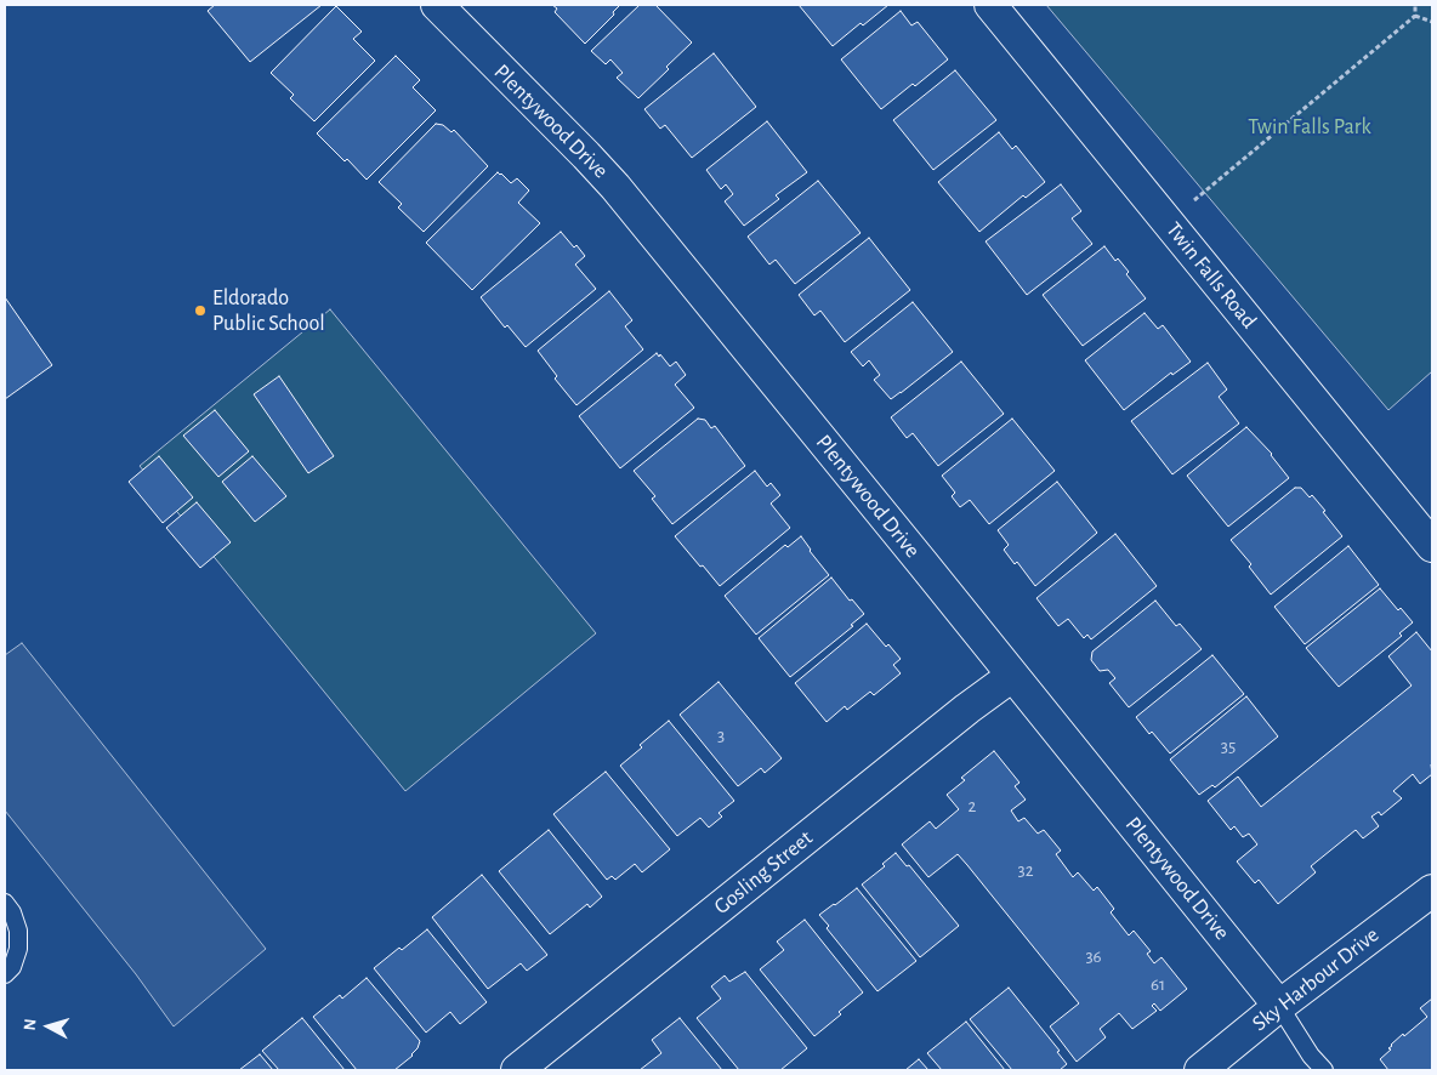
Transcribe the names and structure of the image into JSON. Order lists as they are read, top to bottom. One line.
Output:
{"streets":{"street":["Plentywood Drive","Twin Falls Road","Gosling Street","Sky Harbour Drive"]},"crossings":[["Plentywood Drive","Gosling Street"],["Plentywood Drive","Sky Harbour Drive"]],"parks":["Twin Falls Park"],"places":["Eldorado Public School"],"house_numbers":["3","35","2","32","36","61"],"north":"left"}
